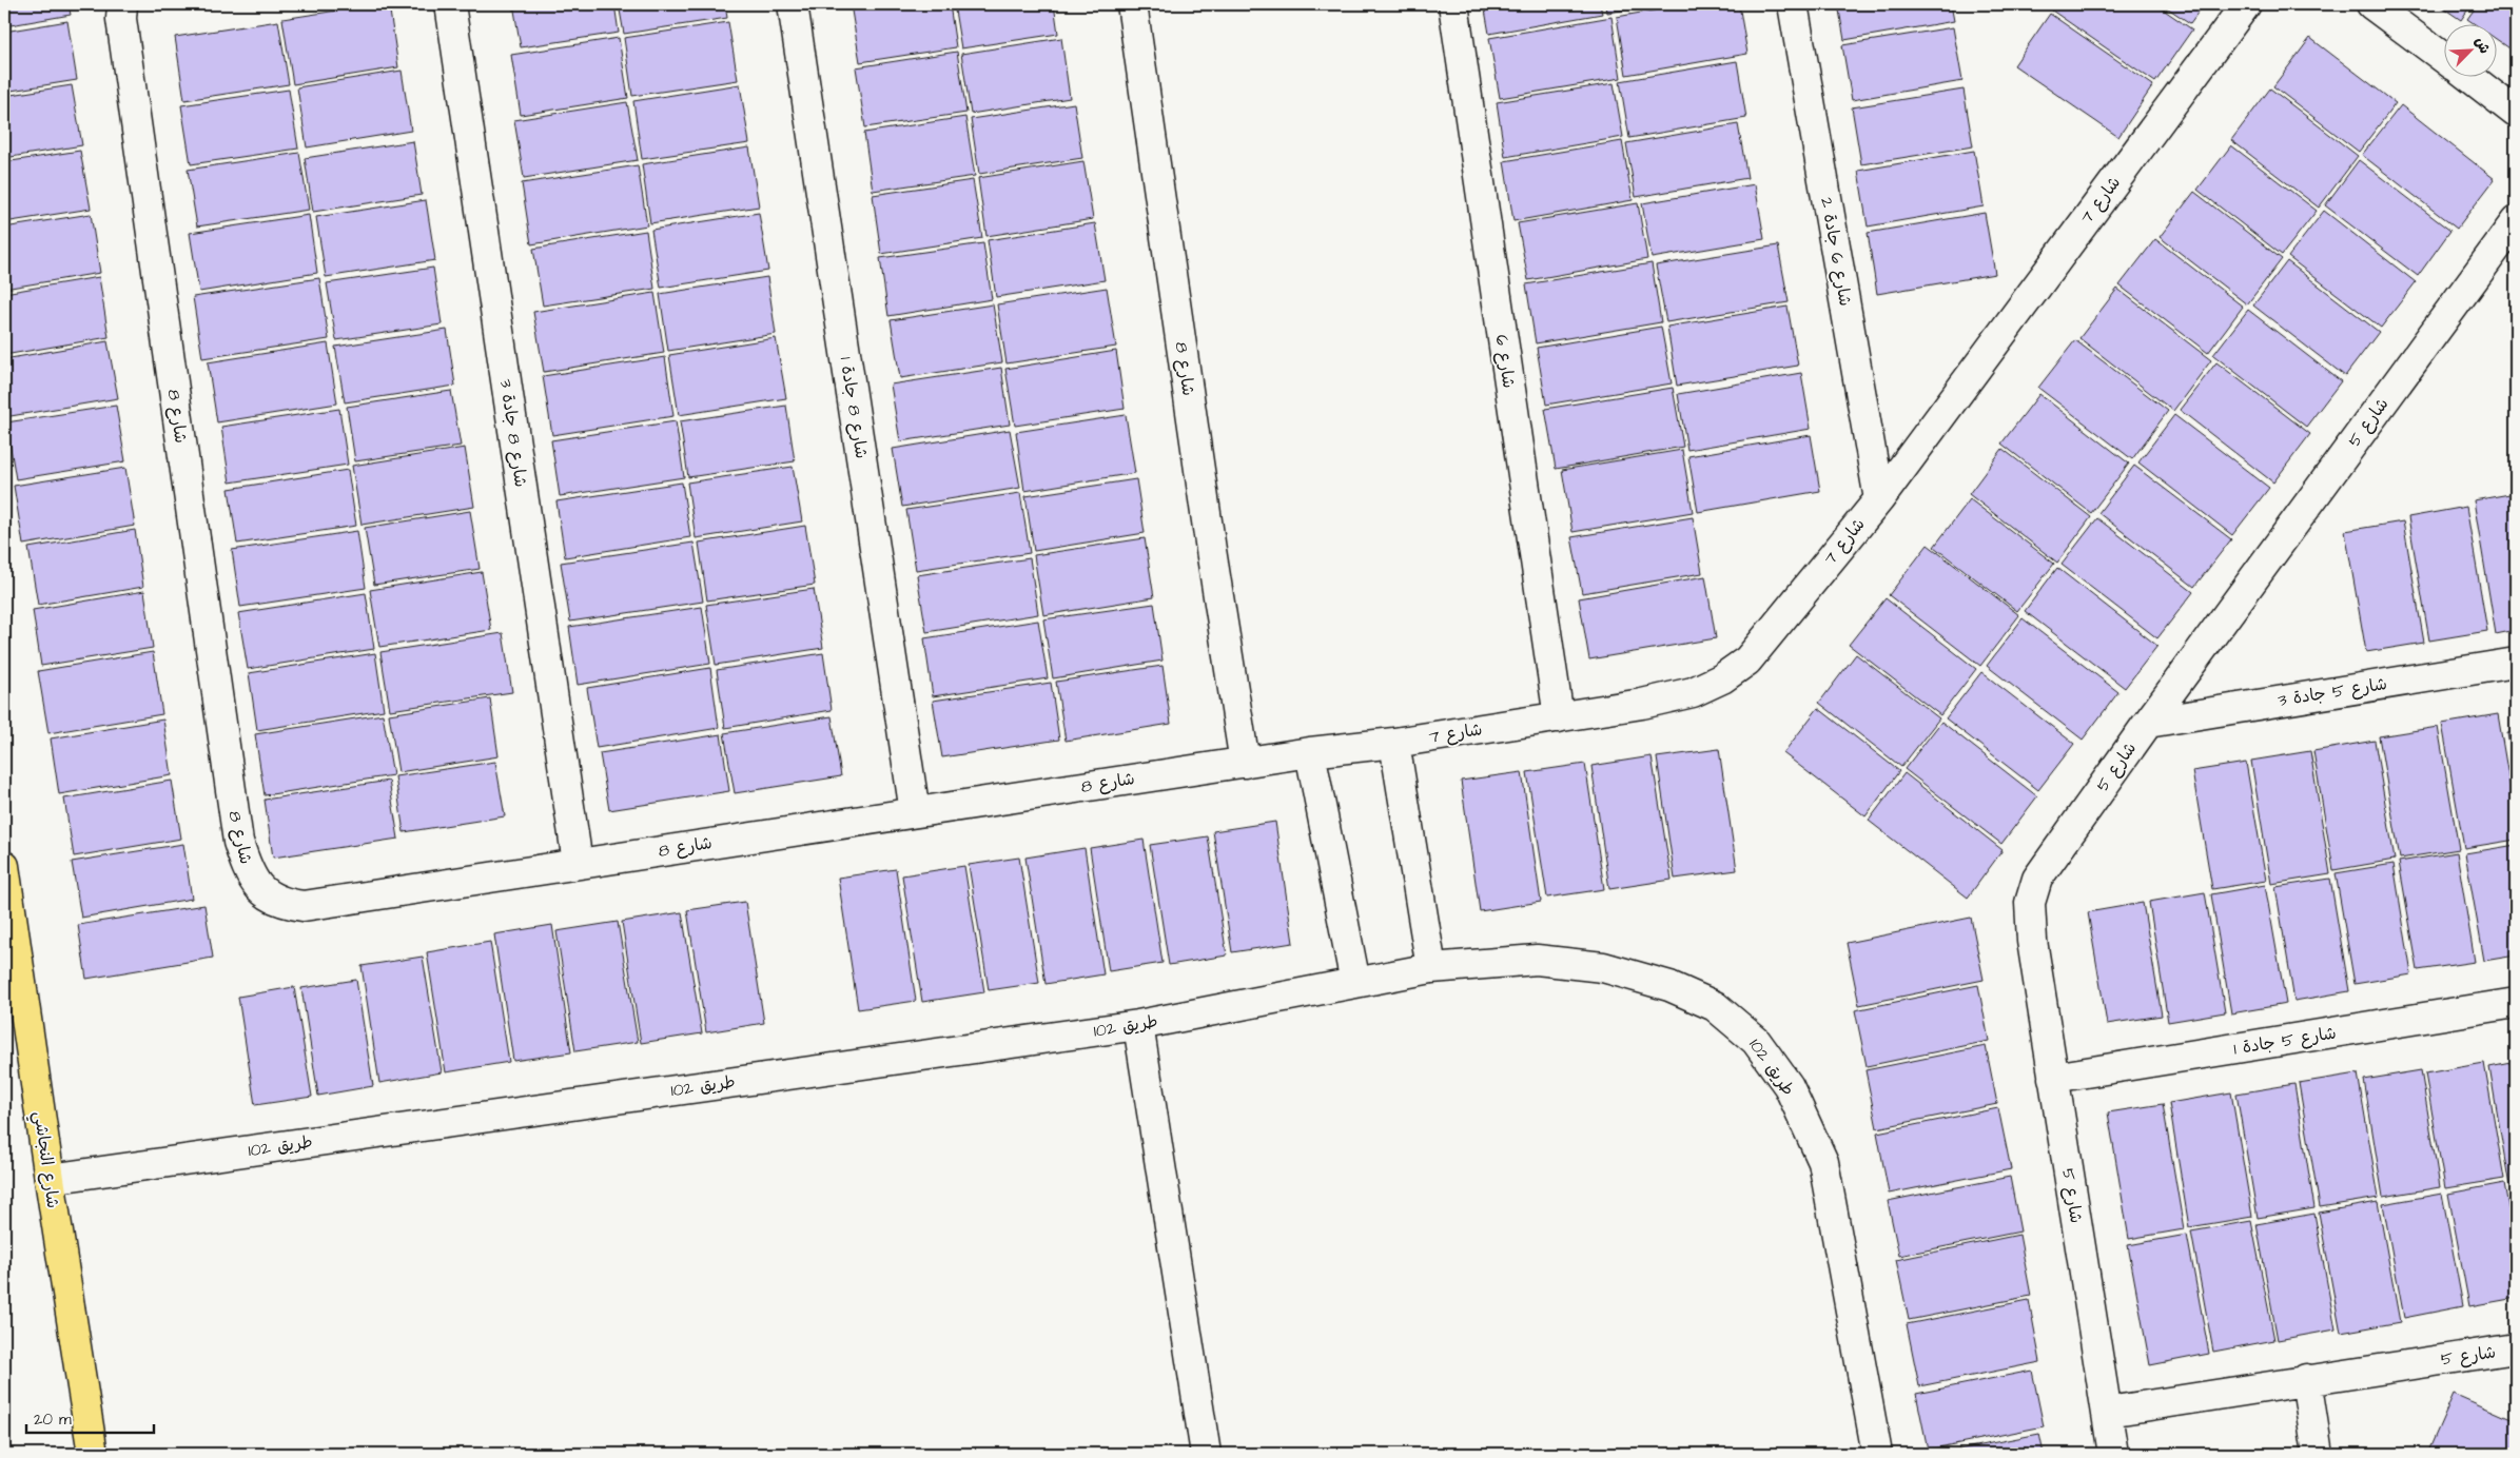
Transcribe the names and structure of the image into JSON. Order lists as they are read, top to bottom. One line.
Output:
{"streets":{"main road":["شارع النجاشي"],"street":["شارع 7","شارع 6 جادة 2","شارع 6","شارع 8","شارع 8 جادة 1","شارع 5","شارع 8 جادة 3","شارع 5 جادة 3","طريق 102","شارع 5 جادة 1"]},"crossings":[["شارع 7","شارع 6 جادة 2"],["شارع 7","شارع 6"],["شارع 7","شارع 8"],["شارع 8","شارع 8 جادة 1"],["شارع 8","شارع 8 جادة 3"],["شارع 5","شارع 5 جادة 3"],["شارع 5","شارع 5 جادة 1"],["طريق 102","شارع النجاشي"]],"scale_bar":"20 m","north":"top right"}
